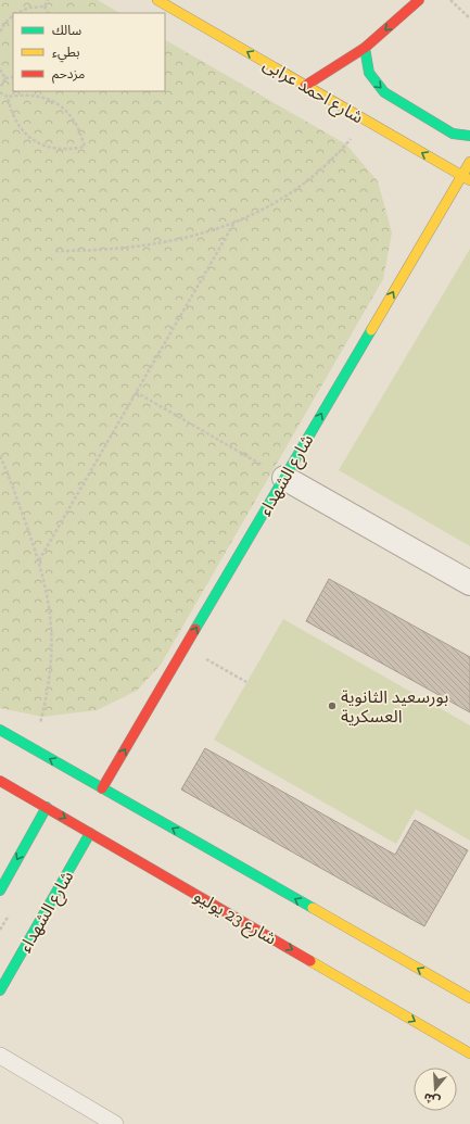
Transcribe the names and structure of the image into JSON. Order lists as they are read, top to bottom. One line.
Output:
{"streets":{"main road":["شارع احمد عرابى","شارع الشهداء","شارع 23 يوليو"]},"crossings":[["شارع احمد عرابى","شارع الشهداء"],["شارع الشهداء","شارع 23 يوليو"]],"one_way":["شارع الشهداء"],"places":["بورسعيد الثانوية العسكرية"],"legend":["سالك","بطيء","مزدحم"],"north":"bottom"}
